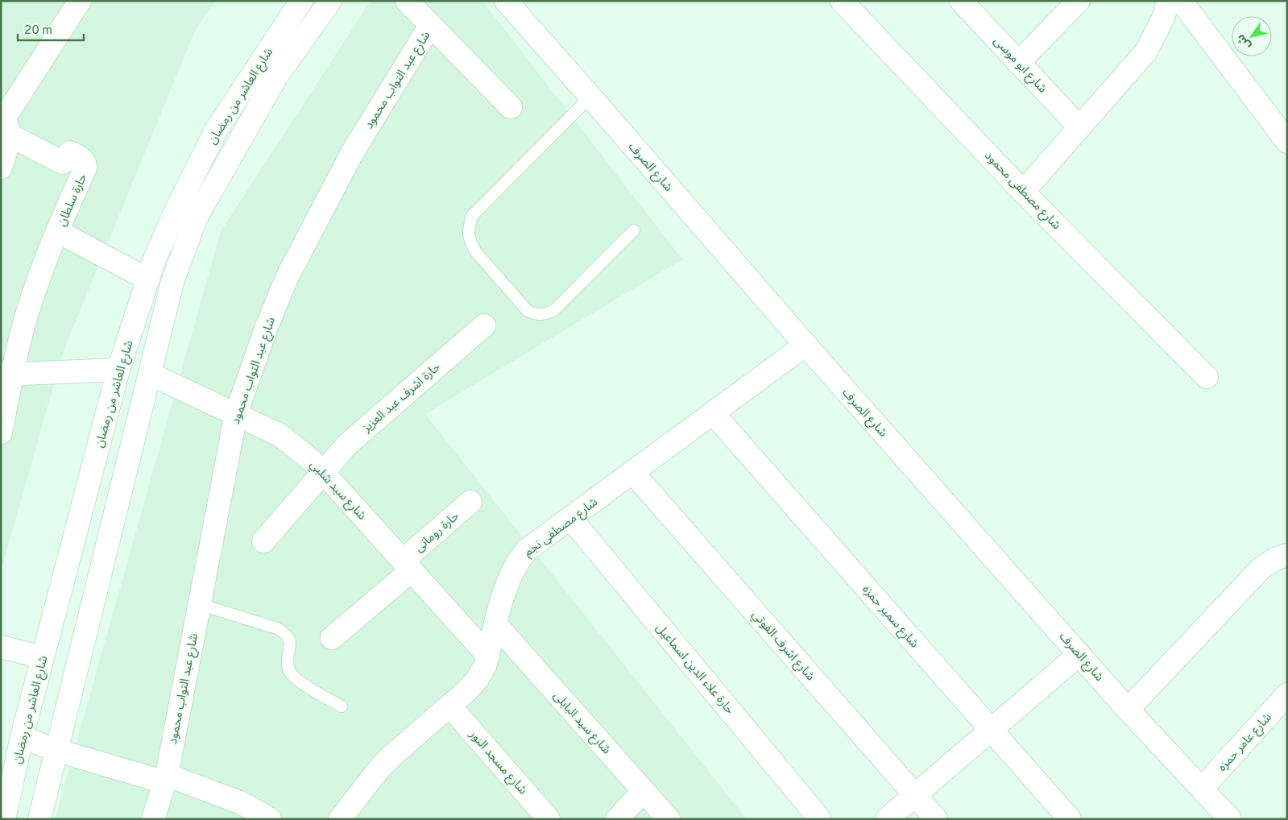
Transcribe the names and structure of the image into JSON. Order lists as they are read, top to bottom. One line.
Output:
{"streets":{"street":["شارع ابو موسى","شارع عبد التواب محمود","شارع العاشر من رمضان","شارع الصرف","شارع مصطفى محمود","حارة سلطان","حارة اشرف عبد العزيز","شارع سيد شلبي","شارع مصطفى نجم","حارة رومانى","شارع سمير حمزه","شارع اشرف الفوتي","حارة علاء الدين اسماعيل","شارع سيد البابلى","شارع عامر حمزه","شارع مسجد النور"]},"crossings":[["شارع عبد التواب محمود","شارع سيد شلبي"],["شارع العاشر من رمضان","حارة سلطان"],["شارع العاشر من رمضان","شارع سيد شلبي"],["شارع الصرف","شارع مصطفى نجم"],["شارع الصرف","شارع عامر حمزه"],["حارة اشرف عبد العزيز","شارع سيد شلبي"],["شارع سيد شلبي","شارع مصطفى نجم"],["شارع سيد شلبي","حارة رومانى"],["شارع مصطفى نجم","شارع سمير حمزه"],["شارع مصطفى نجم","شارع اشرف الفوتي"],["شارع مصطفى نجم","حارة علاء الدين اسماعيل"],["شارع مصطفى نجم","شارع سيد البابلى"],["شارع مصطفى نجم","شارع مسجد النور"]],"scale_bar":"20 m","north":"bottom left"}
